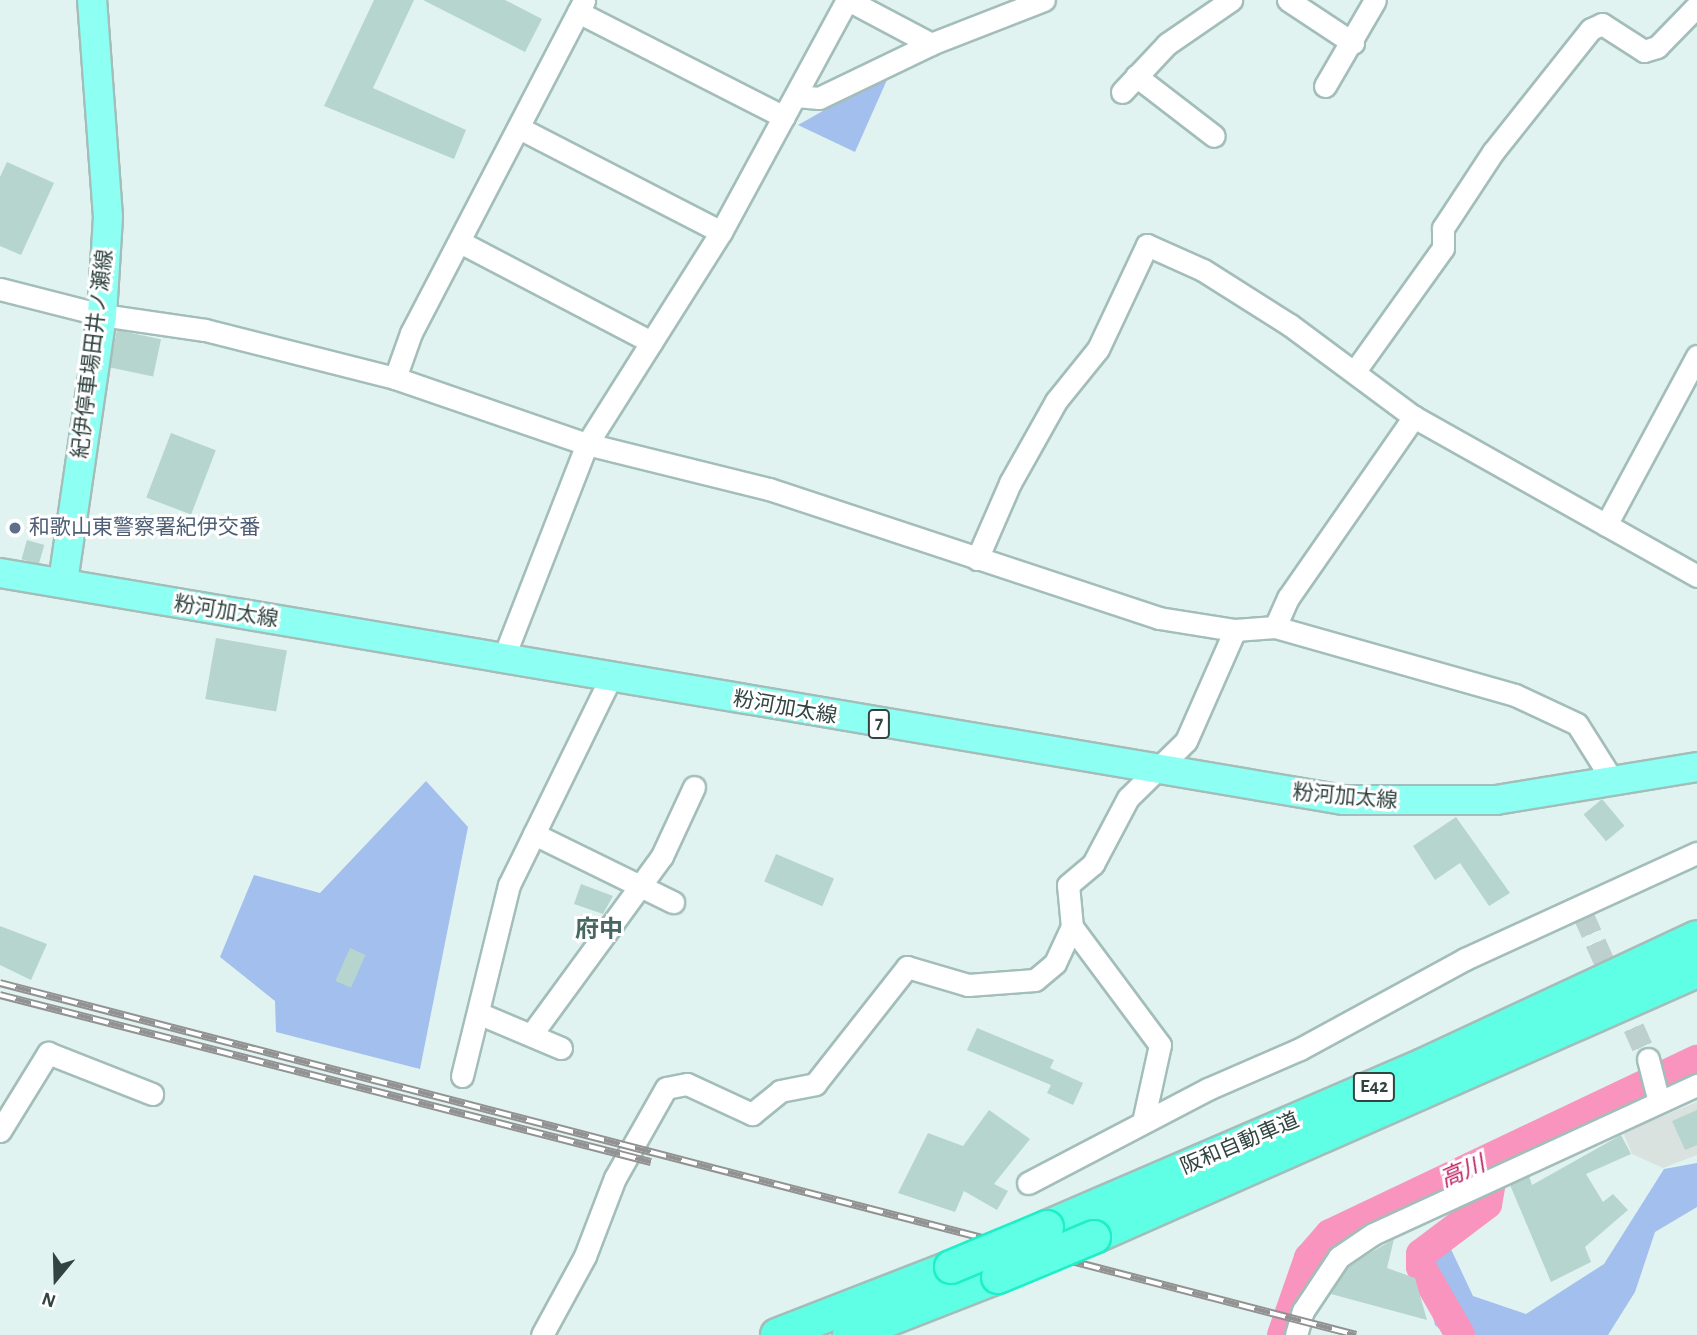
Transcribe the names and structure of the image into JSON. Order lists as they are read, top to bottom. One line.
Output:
{"streets":{"highway":["E42","阪和自動車道"],"main road":["紀伊停車場田井ノ瀬線","粉河加太線","7"]},"crossings":[["紀伊停車場田井ノ瀬線","粉河加太線"]],"districts":["府中"],"water":["高川"],"places":["和歌山東警察署紀伊交番"],"north":"bottom"}
